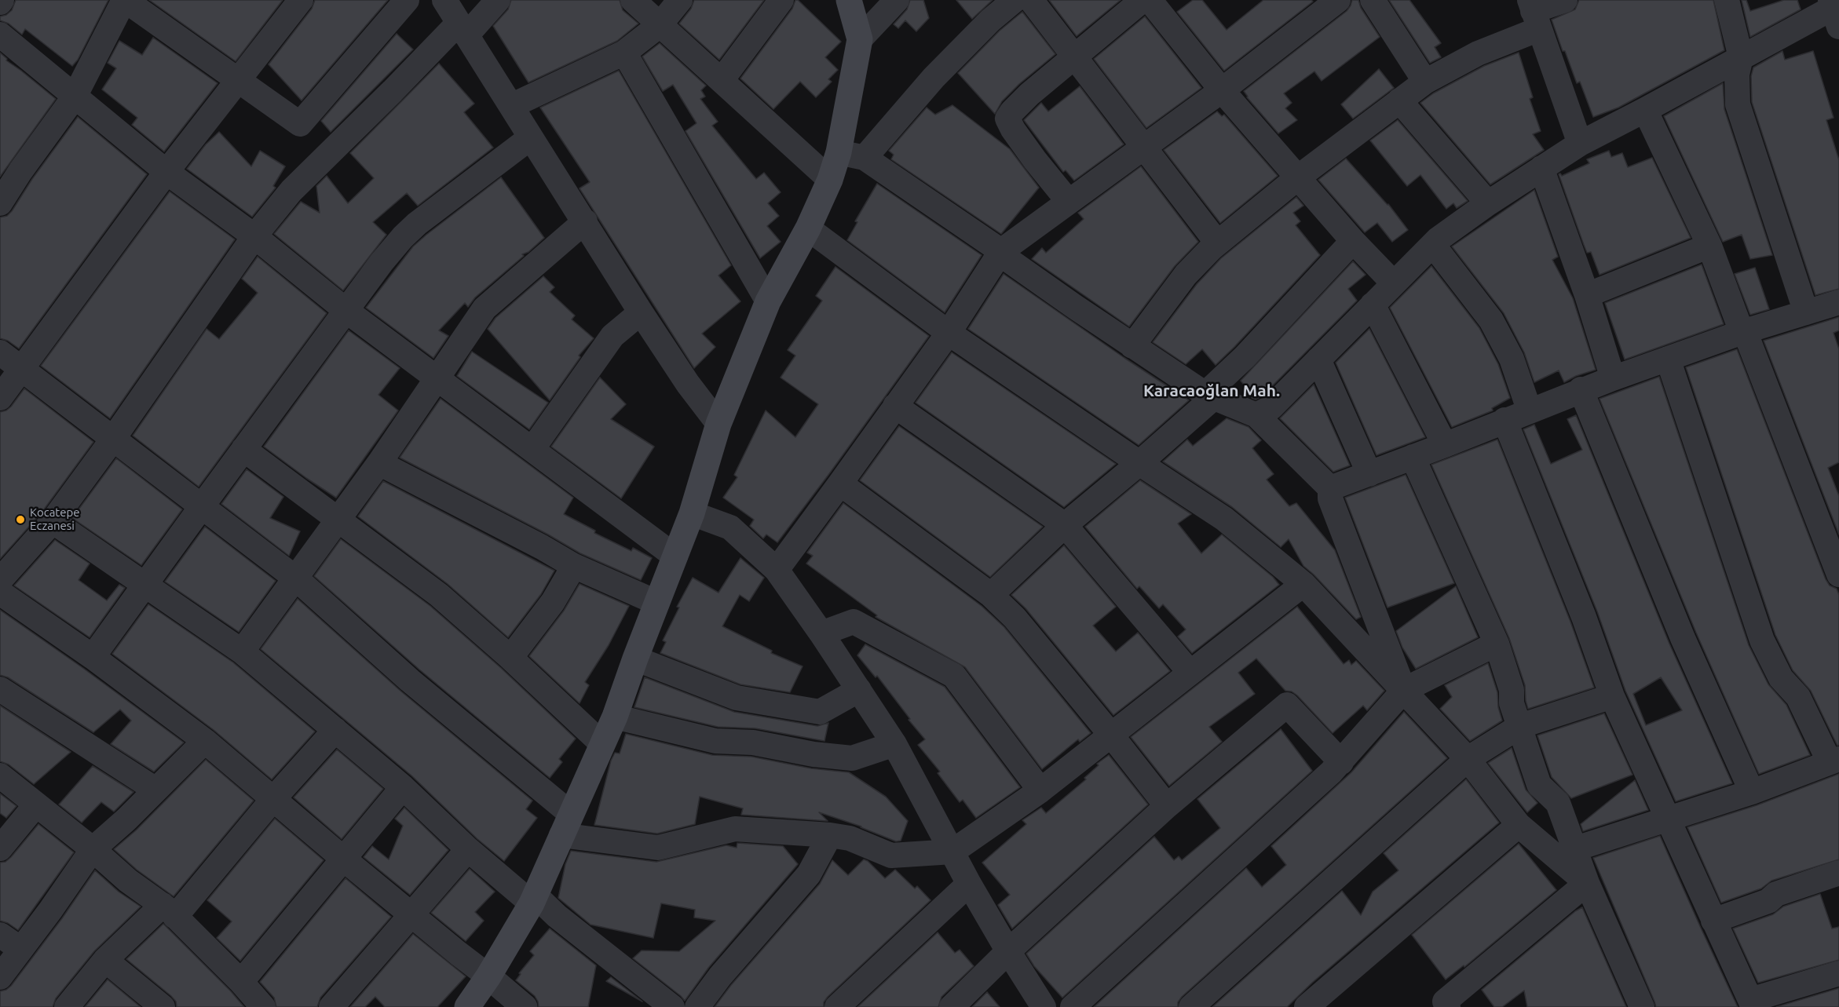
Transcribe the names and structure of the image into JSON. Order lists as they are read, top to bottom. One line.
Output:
{"districts":["Karacaoğlan Mah."],"places":["Kocatepe Eczanesi"]}
